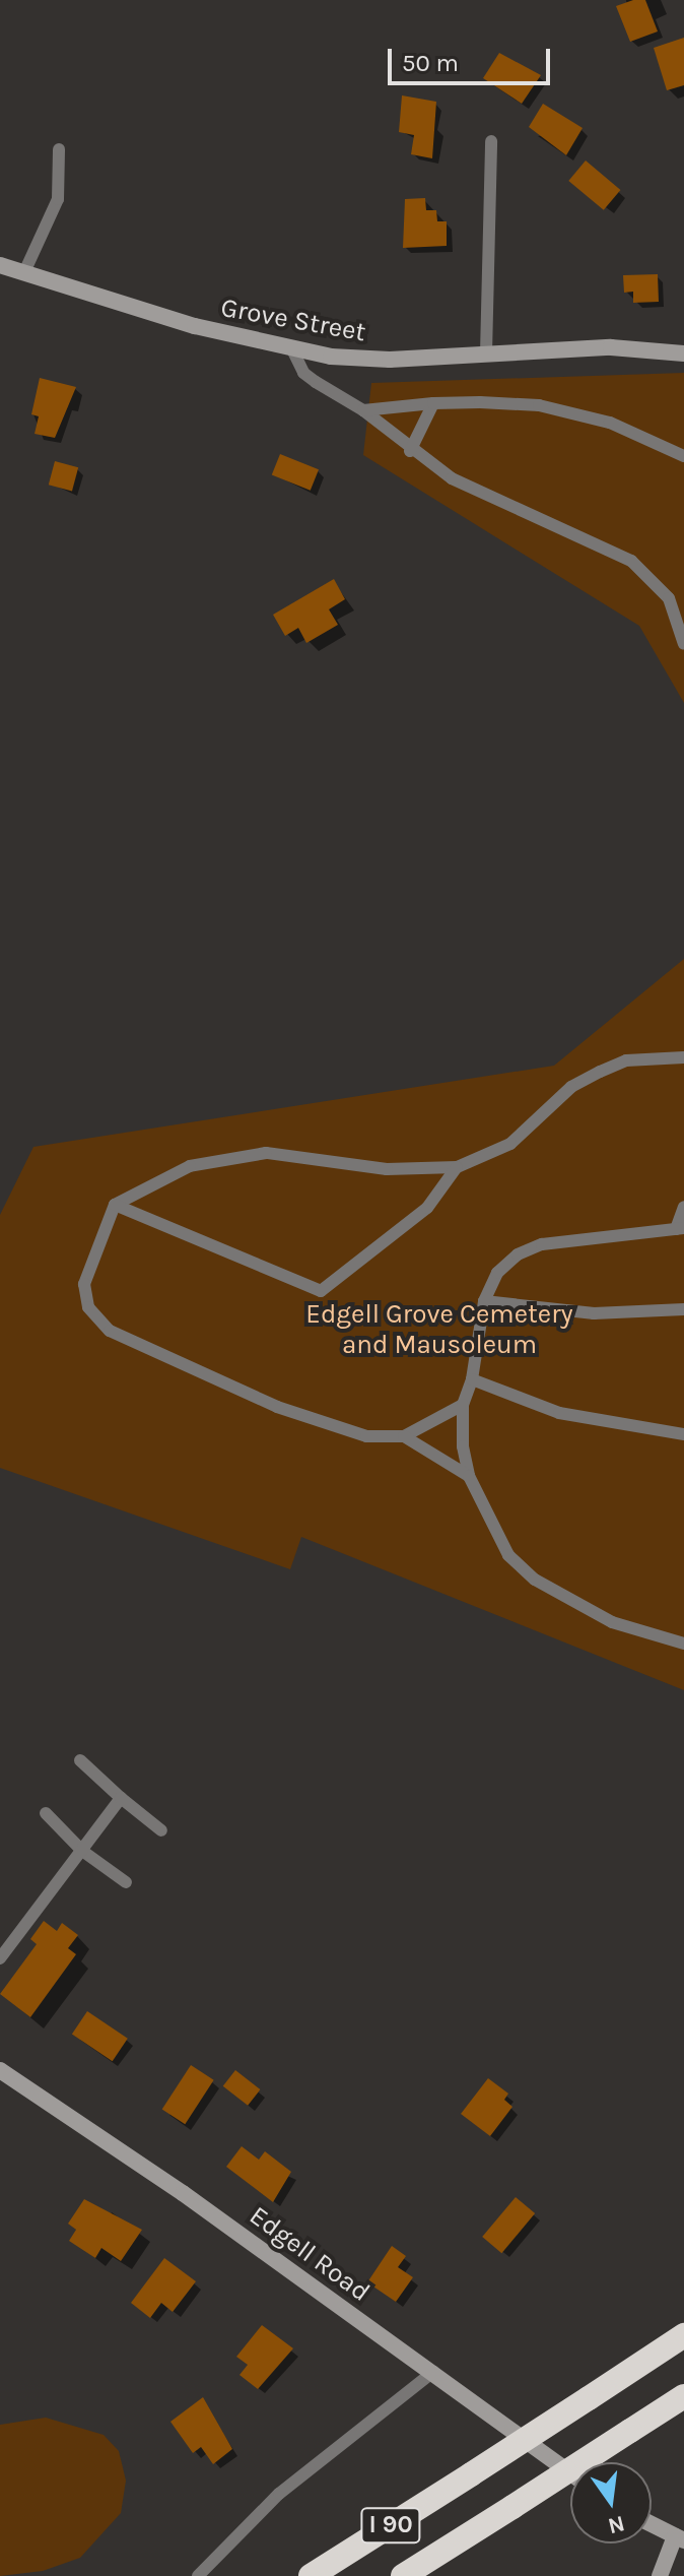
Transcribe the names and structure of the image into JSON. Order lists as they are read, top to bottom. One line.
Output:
{"streets":{"highway":["I 90"],"main road":["Grove Street","Edgell Road"]},"parks":["Edgell Grove Cemetery and Mausoleum"],"scale_bar":"50 m","north":"bottom"}
